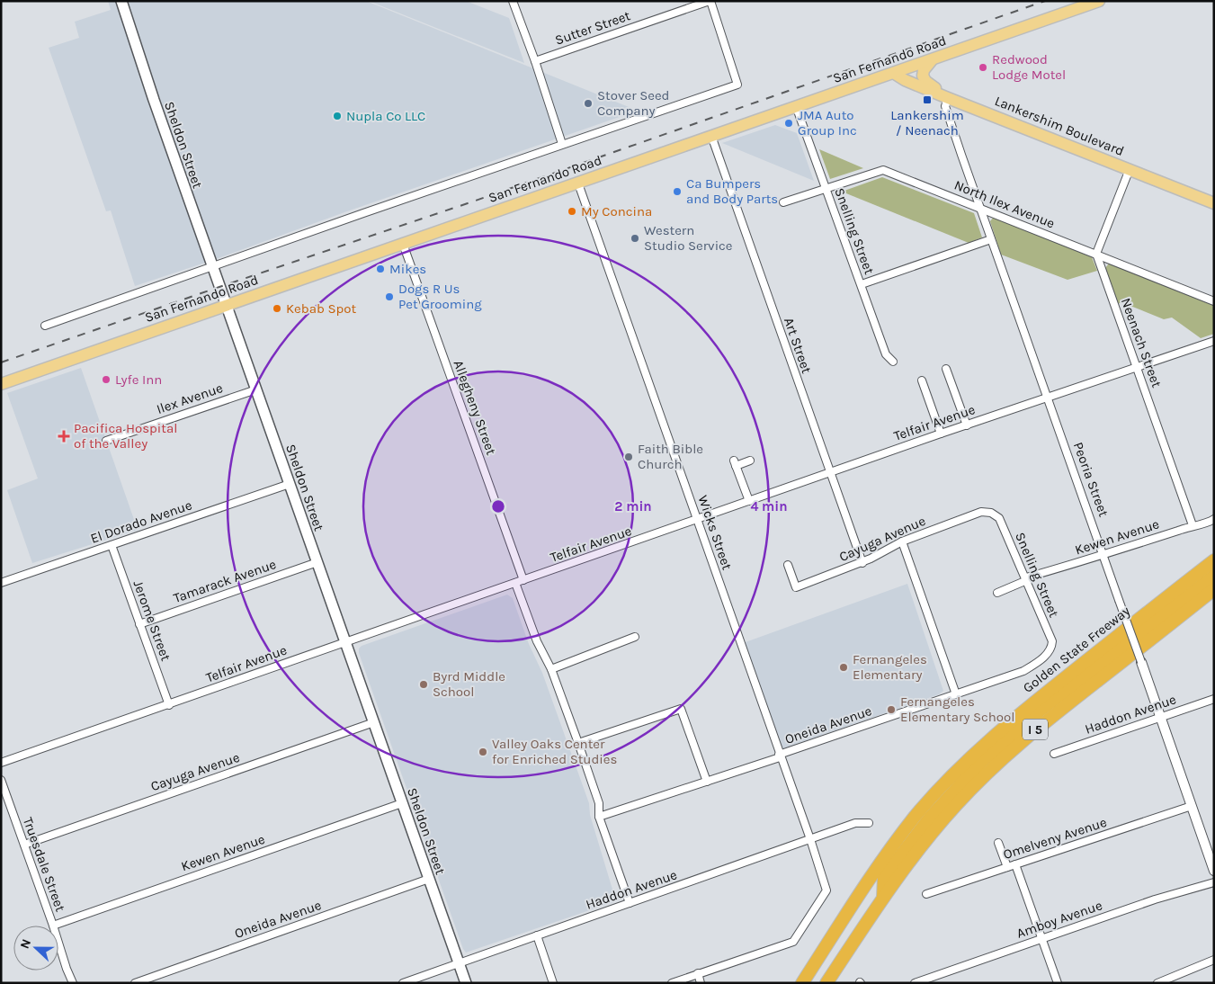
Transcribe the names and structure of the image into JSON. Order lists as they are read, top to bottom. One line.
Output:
{"streets":{"highway":["Golden State Freeway","I 5"],"main road":["San Fernando Road","Lankershim Boulevard","Sheldon Street"],"street":["Sutter Street","North Ilex Avenue","Snelling Street","Neenach Street","Art Street","Ilex Avenue","Allegheny Street","Telfair Avenue","Peoria Street","El Dorado Avenue","Wicks Street","Kewen Avenue","Cayuga Avenue","Tamarack Avenue","Jerome Street","Haddon Avenue","Oneida Avenue","Omelveny Avenue","Truesdale Street","Amboy Avenue"]},"crossings":[["Sutter Street","San Fernando Road"],["San Fernando Road","Lankershim Boulevard"],["San Fernando Road","Sheldon Street"],["San Fernando Road","Snelling Street"],["San Fernando Road","Art Street"],["San Fernando Road","Allegheny Street"],["San Fernando Road","Wicks Street"],["Lankershim Boulevard","Peoria Street"],["Sheldon Street","Ilex Avenue"],["Sheldon Street","Telfair Avenue"],["Sheldon Street","El Dorado Avenue"],["Sheldon Street","Kewen Avenue"],["Sheldon Street","Cayuga Avenue"],["Sheldon Street","Tamarack Avenue"],["Sheldon Street","Haddon Avenue"],["Sheldon Street","Oneida Avenue"],["North Ilex Avenue","Snelling Street"],["North Ilex Avenue","Neenach Street"],["North Ilex Avenue","Peoria Street"],["Snelling Street","Kewen Avenue"],["Snelling Street","Cayuga Avenue"],["Snelling Street","Oneida Avenue"],["Neenach Street","Telfair Avenue"],["Neenach Street","Kewen Avenue"],["Art Street","Telfair Avenue"],["Art Street","Cayuga Avenue"],["Allegheny Street","Telfair Avenue"],["Telfair Avenue","Peoria Street"],["Telfair Avenue","Wicks Street"],["Telfair Avenue","Jerome Street"],["Peoria Street","Kewen Avenue"],["Peoria Street","Haddon Avenue"],["Peoria Street","Omelveny Avenue"],["El Dorado Avenue","Jerome Street"],["Wicks Street","Haddon Avenue"],["Wicks Street","Oneida Avenue"],["Kewen Avenue","Truesdale Street"],["Cayuga Avenue","Truesdale Street"],["Tamarack Avenue","Jerome Street"]],"places":{"other":["Redwood Lodge Motel","Stover Seed Company","Nupla Co LLC","JMA Auto Group Inc","Ca Bumpers and Body Parts","My Concina","Western Studio Service","Mikes","Dogs R Us Pet Grooming","Kebab Spot","Lyfe Inn","Faith Bible Church","Fernangeles Elementary","Byrd Middle School","Fernangeles Elementary School","Valley Oaks Center for Enriched Studies"],"transit":["Lankershim / Neenach"],"health":["Pacifica Hospital of the Valley"]},"north":"left","rings":["2 min","4 min"]}
